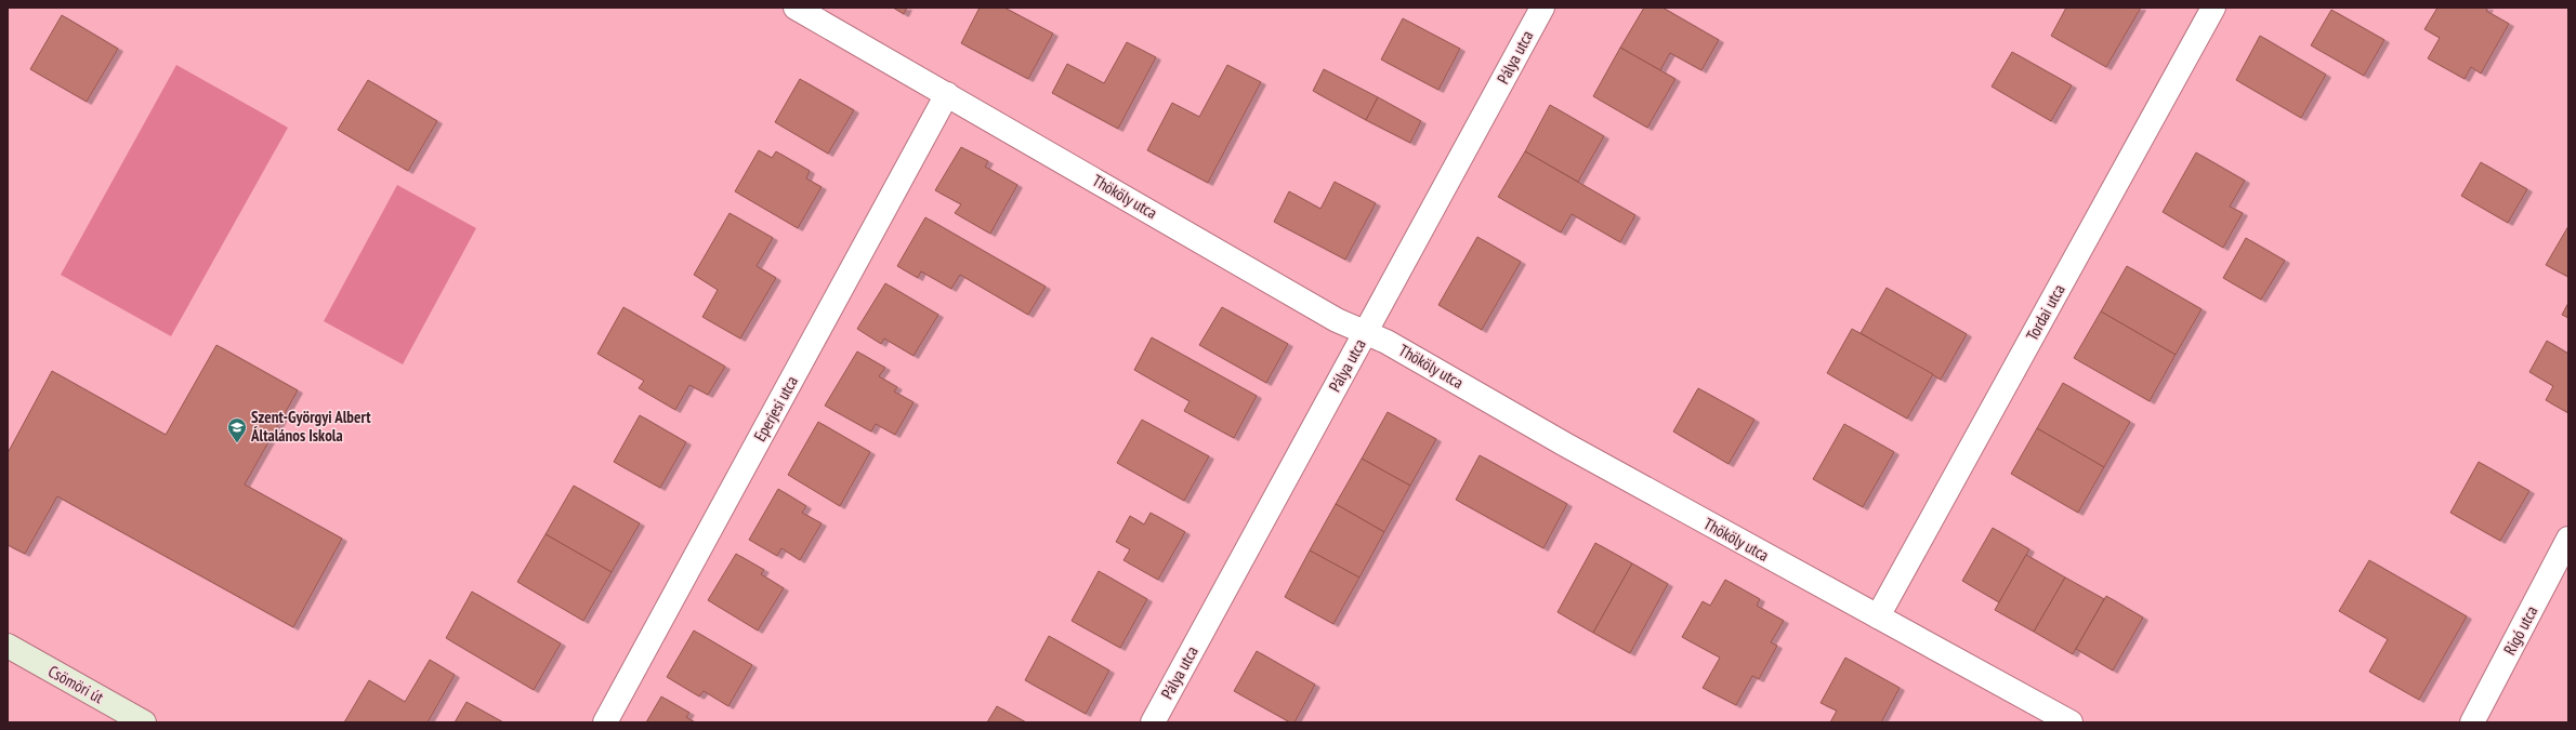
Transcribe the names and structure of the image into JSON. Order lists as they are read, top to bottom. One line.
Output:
{"streets":{"main road":["Csömöri út"],"street":["Pálya utca","Thököly utca","Tordai utca","Eperjesi utca","Rigó utca"]},"crossings":[["Pálya utca","Thököly utca"],["Thököly utca","Tordai utca"],["Thököly utca","Eperjesi utca"]],"places":{"school or university":["Szent-Györgyi Albert Általános Iskola"]}}
